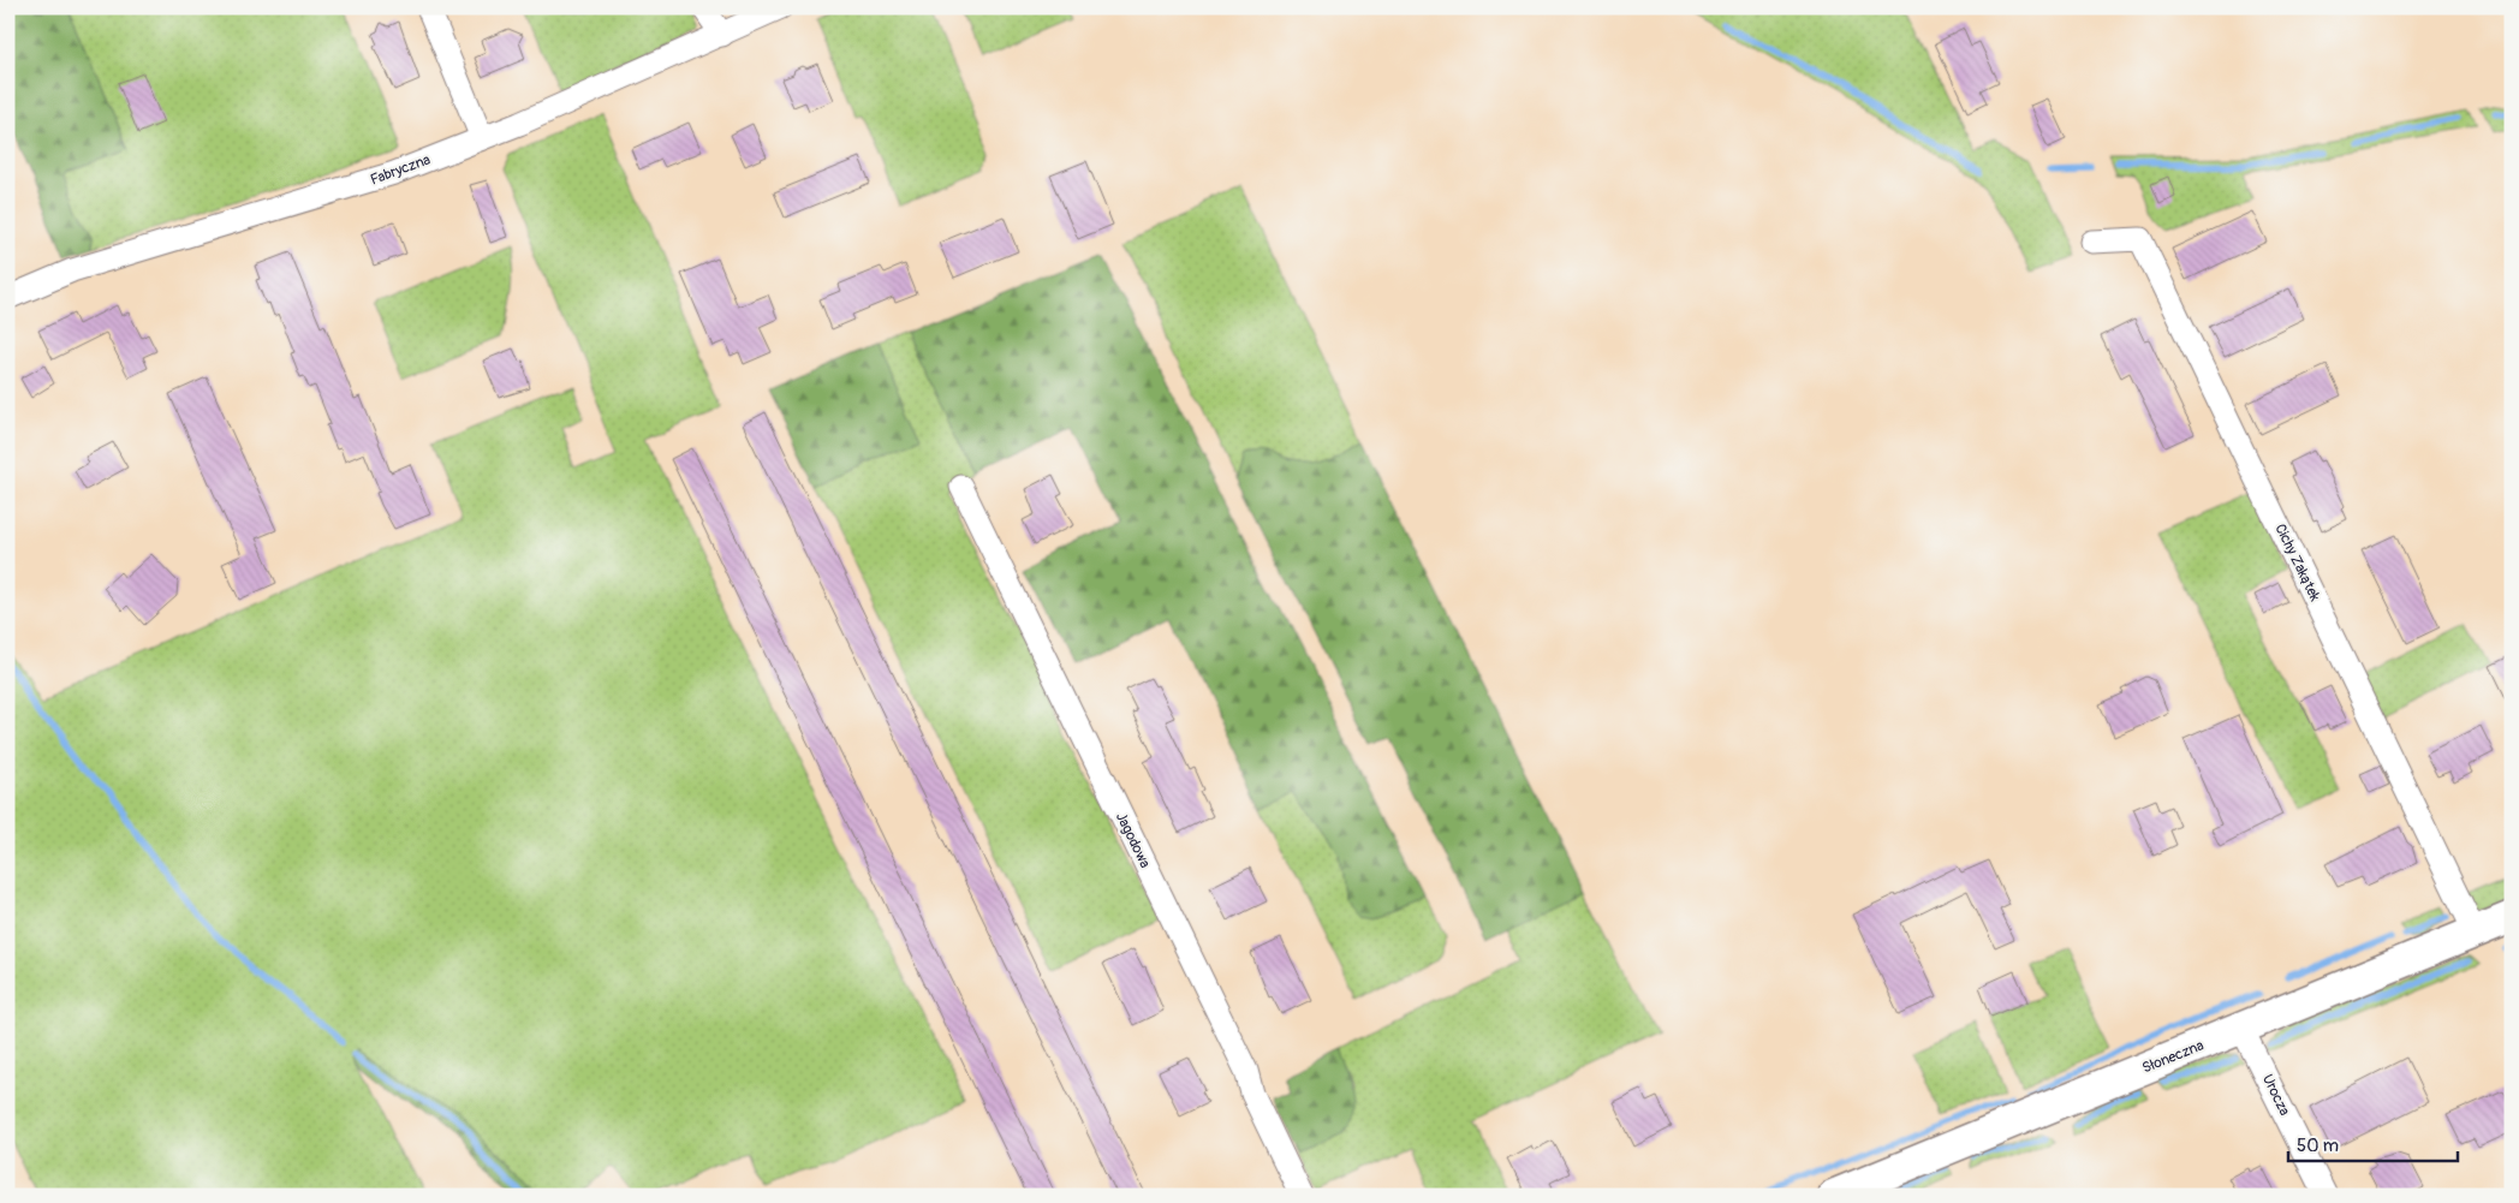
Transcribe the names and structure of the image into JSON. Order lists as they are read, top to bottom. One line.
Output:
{"streets":{"main road":["Słoneczna"],"street":["Fabryczna","Cichy Zakątek","Jagodowa","Urocza"]},"crossings":[["Cichy Zakątek","Słoneczna"],["Słoneczna","Urocza"]],"scale_bar":"50 m"}
